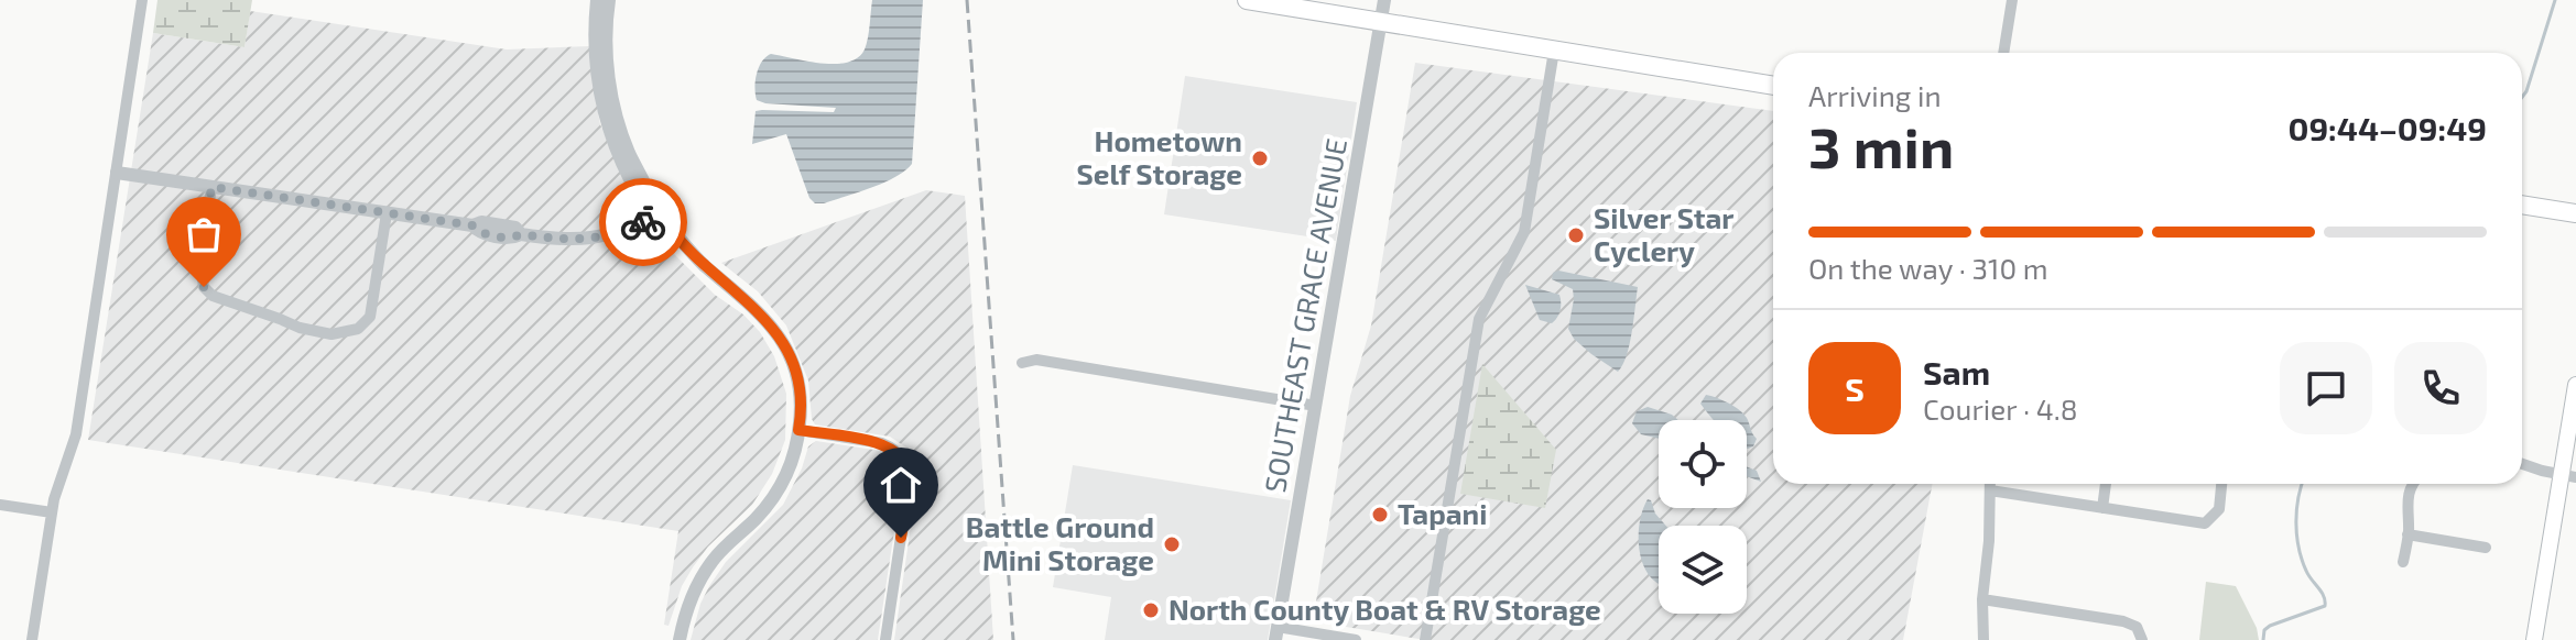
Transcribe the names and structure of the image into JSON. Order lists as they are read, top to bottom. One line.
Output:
{"streets":{"street":["SOUTHEAST GRACE AVENUE"]},"places":["Hometown Self Storage","Silver Star Cyclery","Tapani","Battle Ground Mini Storage","North County Boat & RV Storage"],"page":{"heading":["3 min","Arriving in","09:44–09:49"],"panel":["Sam","Courier · 4.8"],"bar":"On the way · 310 m","round":"S"}}
